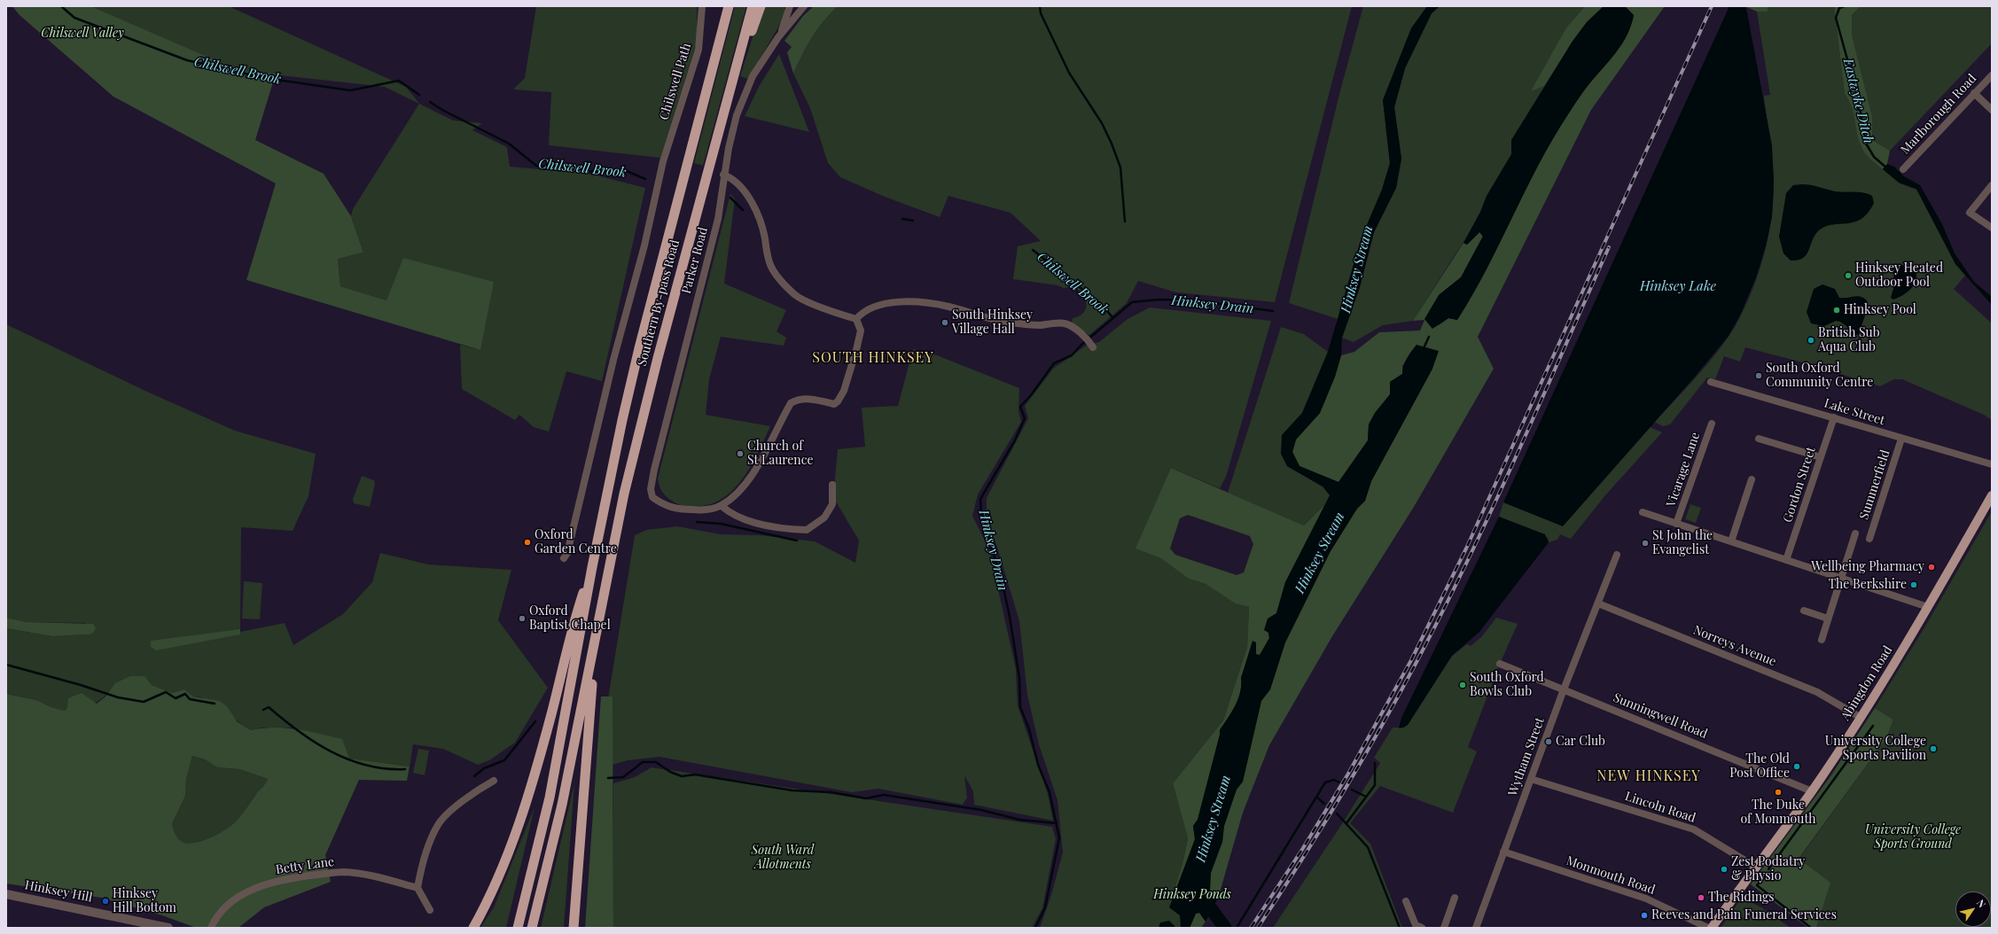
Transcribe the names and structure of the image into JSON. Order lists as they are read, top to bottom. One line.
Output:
{"streets":{"highway":["Southern By-pass Road"],"main road":["Abingdon Road"],"street":["Chilswell Path","Marlborough Road","Parker Road","Lake Street","Vicarage Lane","Gordon Street","Summerfield","Norreys Avenue","Sunningwell Road","Wytham Street","Lincoln Road","Betty Lane","Monmouth Road","Hinksey Hill"]},"crossings":[["Lake Street","Gordon Street"],["Lake Street","Summerfield"],["Norreys Avenue","Abingdon Road"],["Norreys Avenue","Wytham Street"],["Abingdon Road","Sunningwell Road"],["Abingdon Road","Lincoln Road"],["Sunningwell Road","Wytham Street"],["Wytham Street","Lincoln Road"],["Wytham Street","Monmouth Road"]],"districts":["SOUTH HINKSEY","NEW HINKSEY"],"water":["Chilswell Brook","Eastwyke Ditch","Hinksey Stream","Hinksey Lake","Hinksey Drain"],"parks":["Chilswell Valley","University College Sports Ground","South Ward Allotments","Hinksey Ponds"],"places":["Hinksey Heated Outdoor Pool","Hinksey Pool","South Hinksey Village Hall","British Sub Aqua Club","South Oxford Community Centre","Church of St Laurence","Oxford Garden Centre","St John the Evangelist","Wellbeing Pharmacy","The Berkshire","Oxford Baptist Chapel","South Oxford Bowls Club","Car Club","University College Sports Pavilion","The Old Post Office","The Duke of Monmouth","Zest Podiatry & Physio","The Ridings","Hinksey Hill Bottom","Reeves and Pain Funeral Services"],"north":"top right"}
